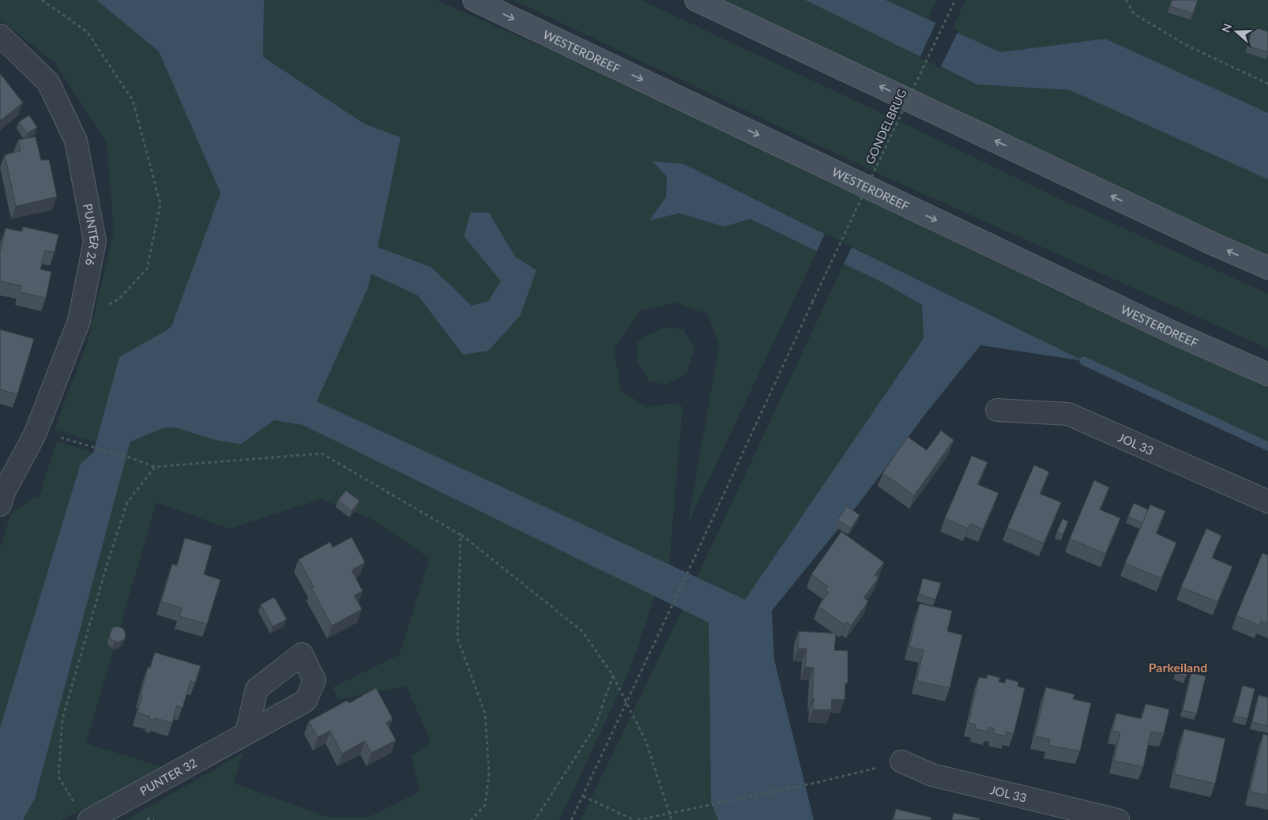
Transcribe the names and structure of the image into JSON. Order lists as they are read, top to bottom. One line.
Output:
{"streets":{"main road":["WESTERDREEF"],"street":["PUNTER 26","JOL 33","PUNTER 32"],"path":["GONDELBRUG"]},"districts":["Parkeiland"],"north":"left"}
